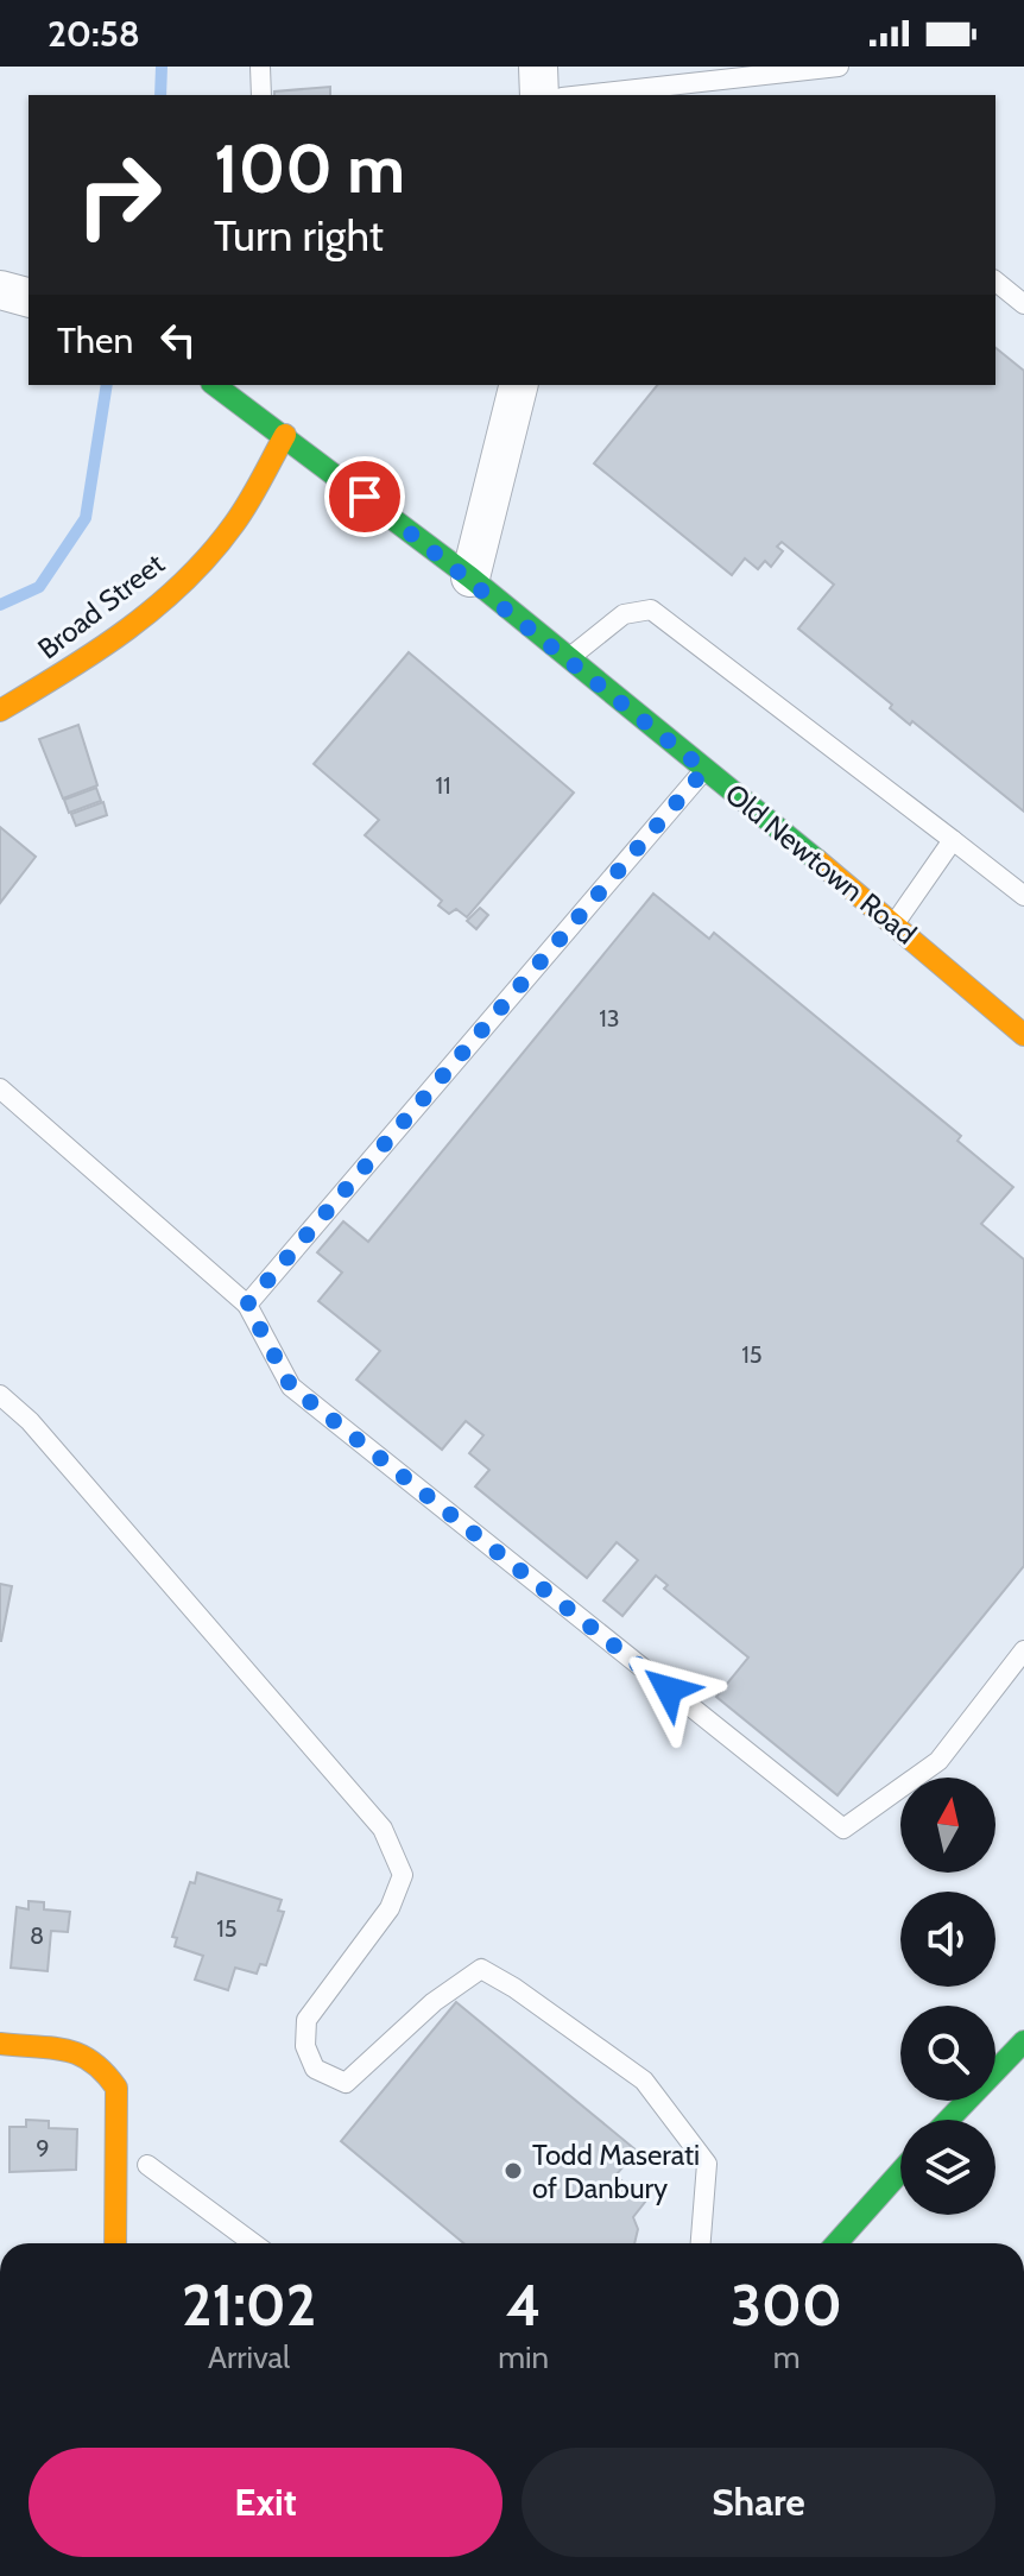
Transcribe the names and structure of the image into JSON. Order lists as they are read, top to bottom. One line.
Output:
{"streets":{"street":["Broad Street","Old Newtown Road"]},"crossings":[["Broad Street","Old Newtown Road"]],"places":["Todd Maserati of Danbury"],"house_numbers":["11","13","15","15","8","9"],"north":"top","page":{"status":"20:58","turn":["100 m","Turn right"],"then":"Then","eta":["21:02","Arrival","4","min","300","m"],"buttons":["Exit","Share"]}}
